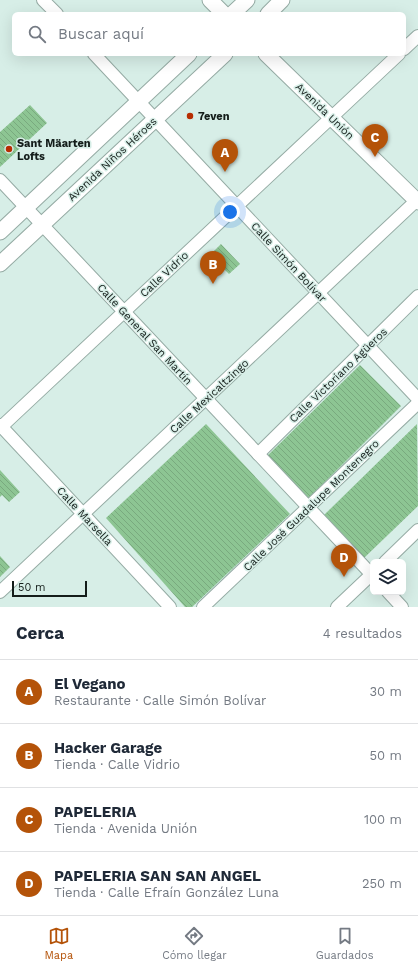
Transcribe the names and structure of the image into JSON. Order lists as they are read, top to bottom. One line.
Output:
{"streets":{"main road":["Avenida Unión","Avenida Niños Héroes"],"street":["Calle Simón Bolívar","Calle Vidrio","Calle General San Martín","Calle Victoriano Agüeros","Calle Mexicaltzingo","Calle José Guadalupe Montenegro","Calle Marsella"]},"crossings":[["Avenida Unión","Calle Vidrio"],["Avenida Unión","Calle Mexicaltzingo"],["Avenida Niños Héroes","Calle Simón Bolívar"],["Avenida Niños Héroes","Calle General San Martín"],["Calle Simón Bolívar","Calle Vidrio"],["Calle Simón Bolívar","Calle Victoriano Agüeros"],["Calle Simón Bolívar","Calle Mexicaltzingo"],["Calle Vidrio","Calle General San Martín"],["Calle Vidrio","Calle Marsella"],["Calle General San Martín","Calle Victoriano Agüeros"],["Calle General San Martín","Calle Mexicaltzingo"],["Calle General San Martín","Calle José Guadalupe Montenegro"],["Calle Mexicaltzingo","Calle Marsella"]],"places":["7even","Sant Mäarten Lofts"],"scale_bar":"50 m","page":{"search":"Buscar aquí","pins":["C","A","B","D"],"scale":"50 m","heading":["Cerca","4 resultados"],"list":[{"mark":"A","name":"El Vegano","note":"Restaurante · Calle Simón Bolívar","value":"30 m"},{"mark":"B","name":"Hacker Garage","note":"Tienda · Calle Vidrio","value":"50 m"},{"mark":"C","name":"PAPELERIA","note":"Tienda · Avenida Unión","value":"100 m"},{"mark":"D","name":"PAPELERIA SAN SAN ANGEL","note":"Tienda · Calle Efraín González Luna","value":"250 m"}],"nav":["Mapa","Cómo llegar","Guardados"]}}
